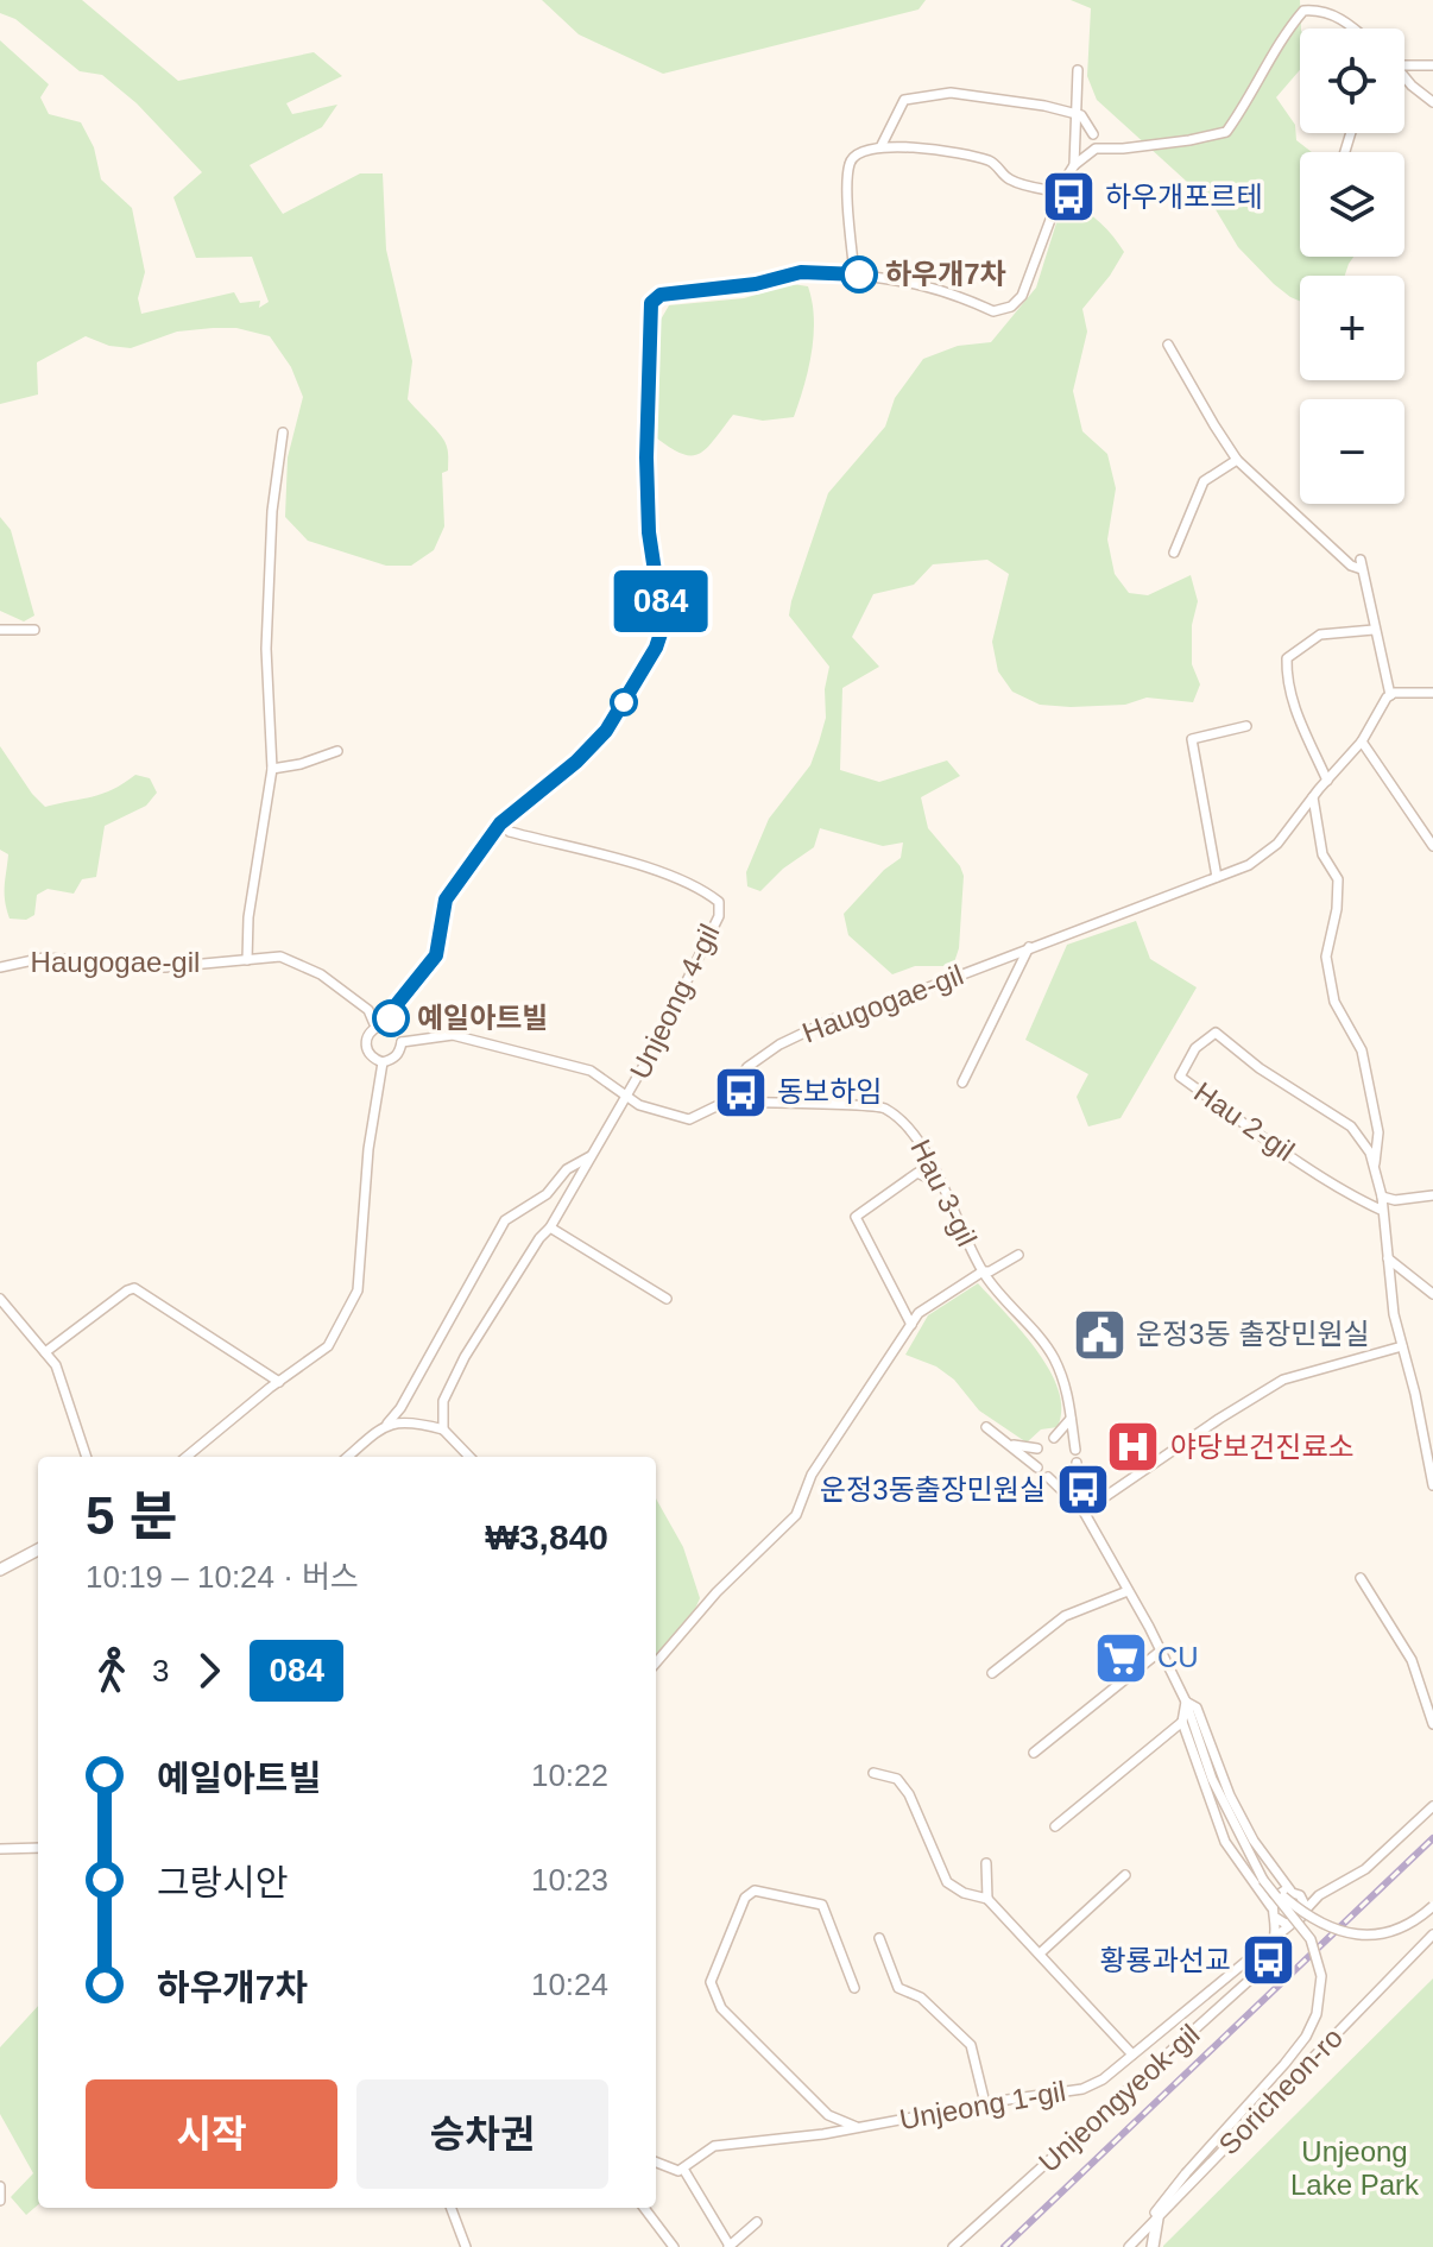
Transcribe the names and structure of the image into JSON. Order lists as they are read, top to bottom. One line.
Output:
{"streets":{"street":["Haugogae-gil","Unjeong 4-gil","Hau 2-gil","Hau 3-gil","Soricheon-ro","Unjeongyeok-gil","Unjeong 1-gil"]},"crossings":[["Haugogae-gil","Hau 3-gil"],["Unjeongyeok-gil","Unjeong 1-gil"]],"parks":["Unjeong Lake Park"],"places":{"bus stop":["하우개포르테","동보하임","운정3동출장민원실","황룡과선교"],"other":["하우개7차","예일아트빌"],"public building":["운정3동 출장민원실"],"hospital":["야당보건진료소"],"supermarket":["CU"]},"lines":["bus line 084"],"page":{"on_map":"084","map_buttons":["+","−"],"heading":["5 분","10:19 – 10:24 · 버스","₩3,840"],"legs":["3","084"],"list":[{"name":"예일아트빌","value":"10:22"},{"name":"그랑시안","value":"10:23"},{"name":"하우개7차","value":"10:24"}],"buttons":["시작","승차권"]}}
